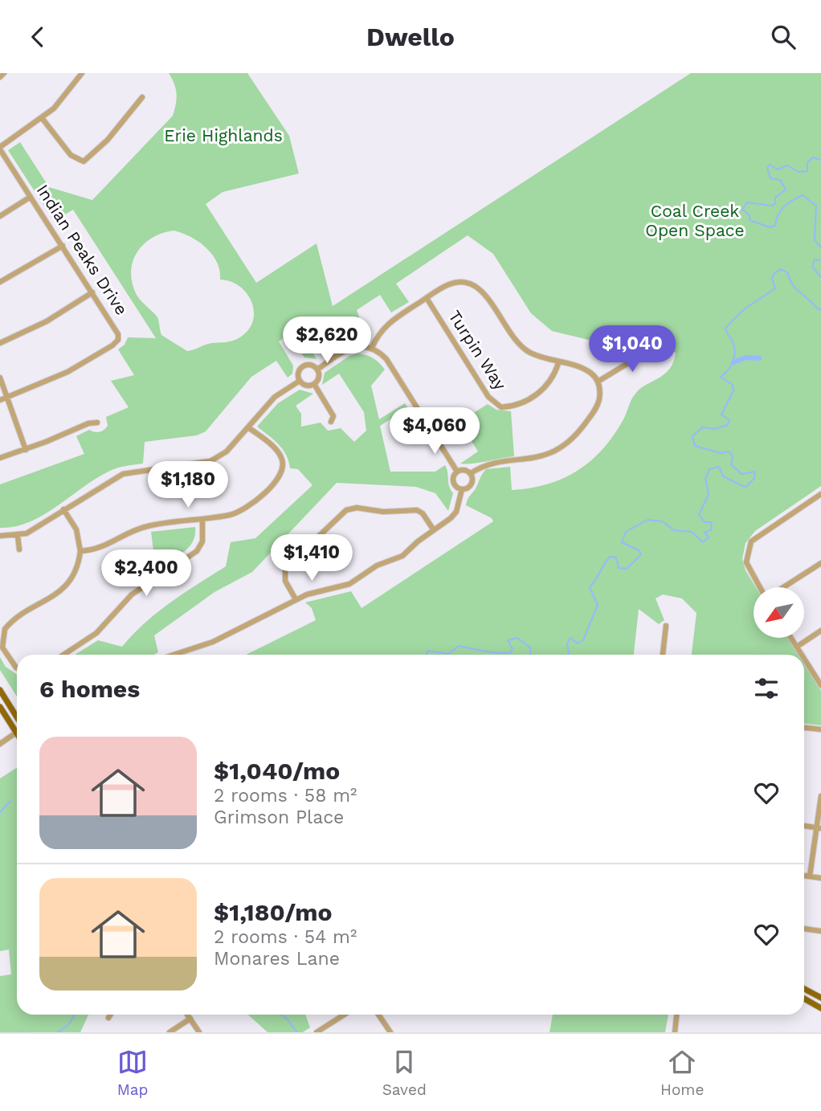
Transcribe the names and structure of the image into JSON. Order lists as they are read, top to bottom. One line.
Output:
{"streets":{"street":["Indian Peaks Drive","Turpin Way"]},"parks":["Erie Highlands","Coal Creek Open Space"],"north":"bottom left","page":{"header":"Dwello","price":["$2,620","$1,040","$4,060","$1,180","$1,410","$2,400"],"heading":"6 homes","list":[{"name":"$1,040/mo","note":"2 rooms · 58 m² · Grimson Place"},{"name":"$1,180/mo","note":"2 rooms · 54 m² · Monares Lane"}],"tabs":["Map","Saved","Home"]}}
